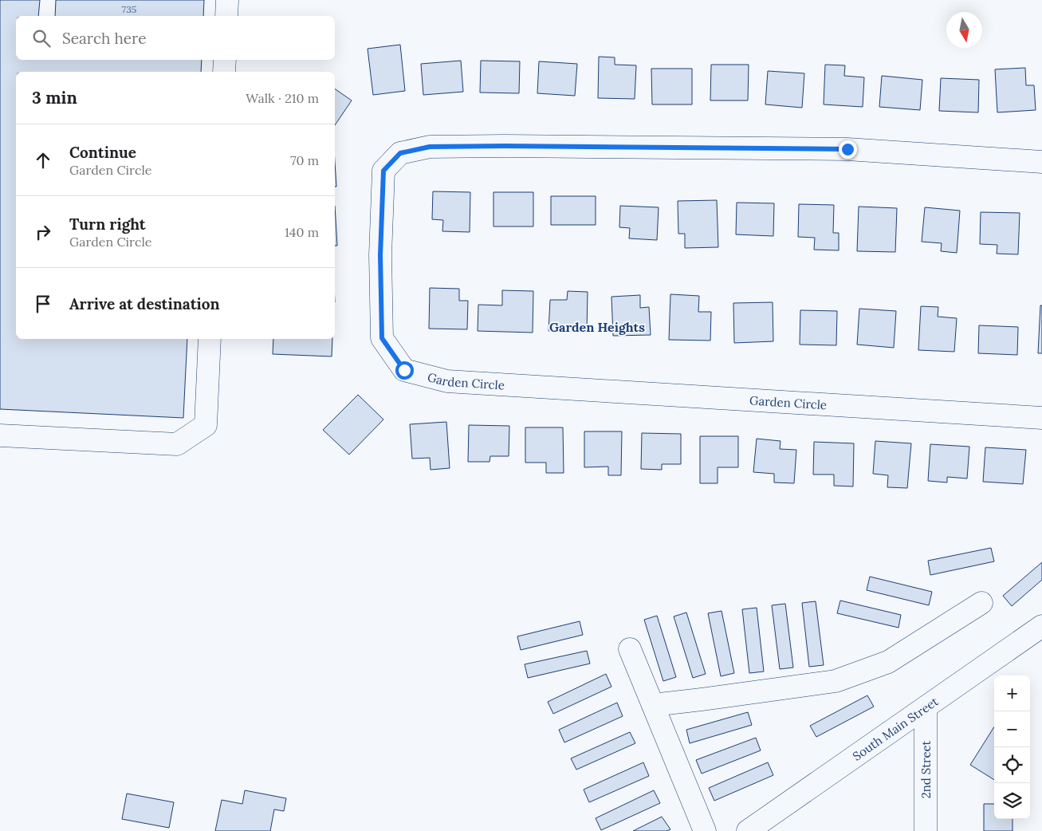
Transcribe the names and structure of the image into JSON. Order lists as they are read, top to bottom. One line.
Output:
{"streets":{"street":["Garden Circle","South Main Street","2nd Street"]},"crossings":[["South Main Street","2nd Street"]],"districts":["Garden Heights"],"house_numbers":["735"],"north":"bottom","page":{"search":"Search here","heading":["3 min","Walk · 210 m"],"list":[["Continue","Garden Circle","70 m"],["Turn right","Garden Circle","140 m"],"Arrive at destination"],"map_buttons":["+","−"]}}
